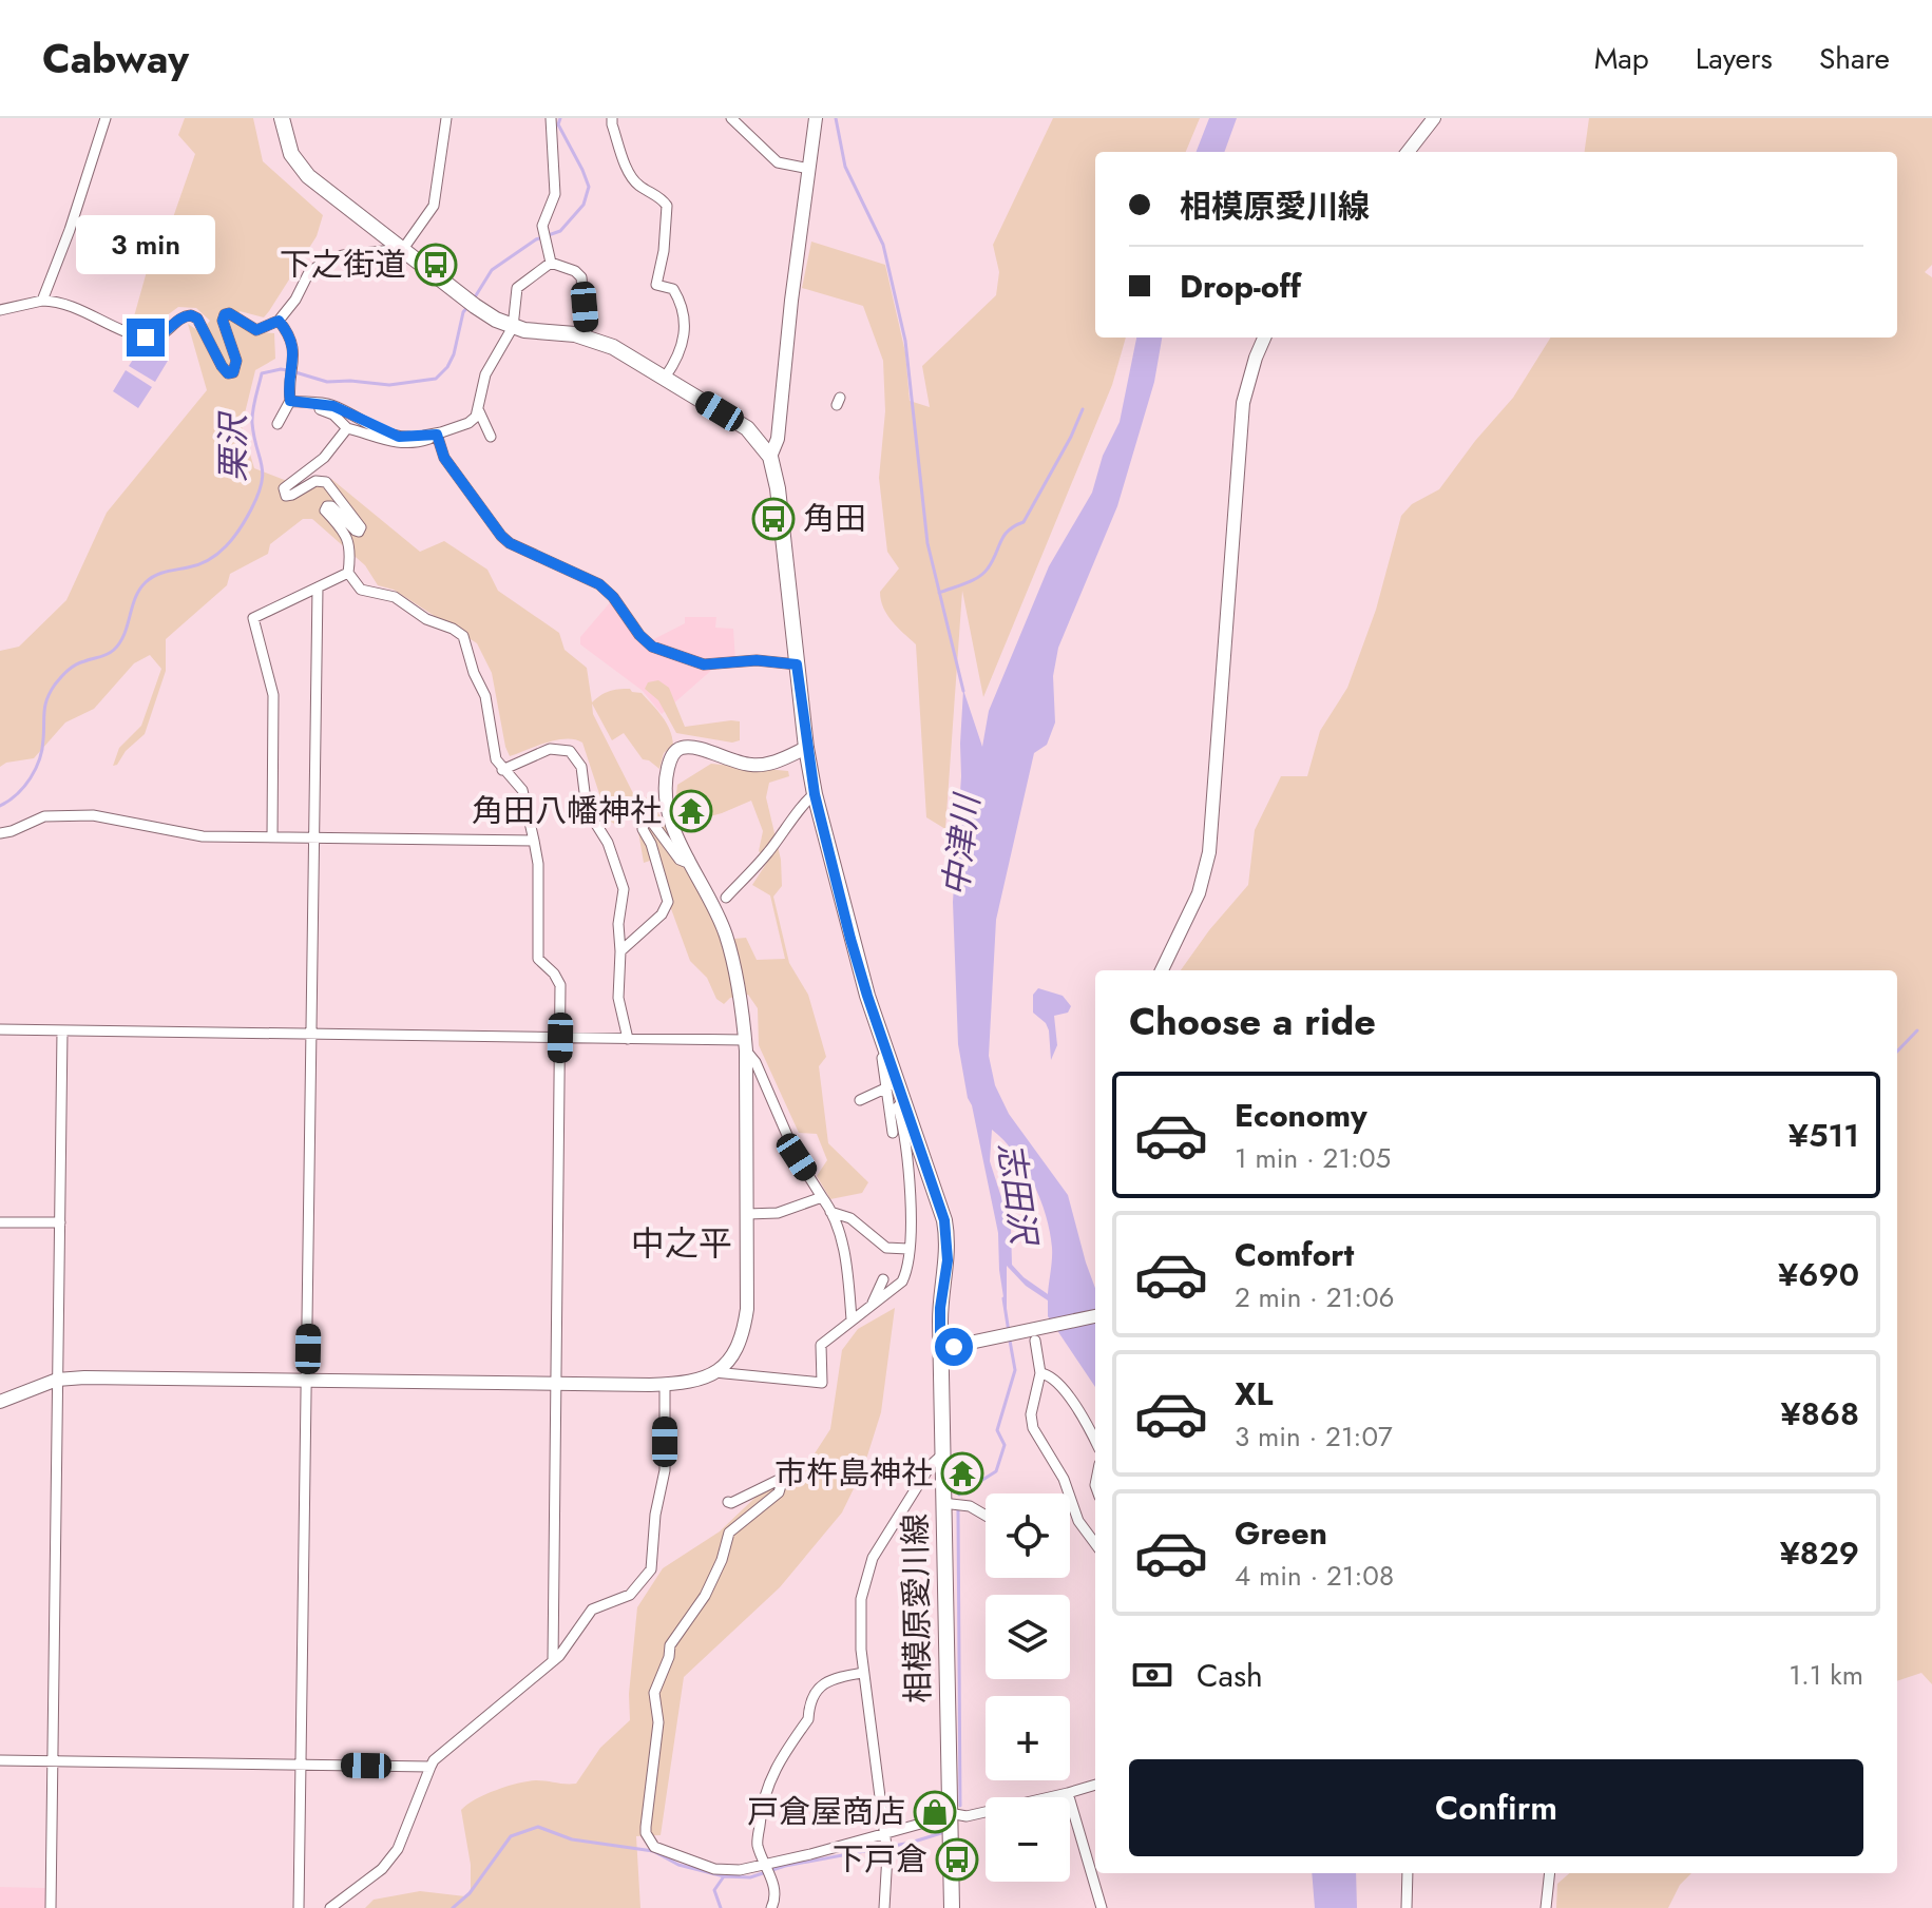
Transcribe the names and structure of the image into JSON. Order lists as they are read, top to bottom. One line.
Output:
{"streets":{"main road":["相模原愛川線"]},"districts":["中之平"],"water":["栗沢","中津川","志田沢"],"places":{"bus stop":["下之街道","角田","下戸倉"],"temple":["角田八幡神社","市杵島神社"],"shop":["戸倉屋商店"]},"page":{"header":"Cabway","nav":["Map","Layers","Share"],"banner":["相模原愛川線","Drop-off"],"bubble":"3 min","heading":"Choose a ride","list":[{"name":"Economy","note":"1 min · 21:05","value":"¥511"},{"name":"Comfort","note":"2 min · 21:06","value":"¥690"},{"name":"XL","note":"3 min · 21:07","value":"¥868"},{"name":"Green","note":"4 min · 21:08","value":"¥829"}],"map_buttons":["+","−"],"pay":["Cash","1.1 km"],"buttons":"Confirm"}}
